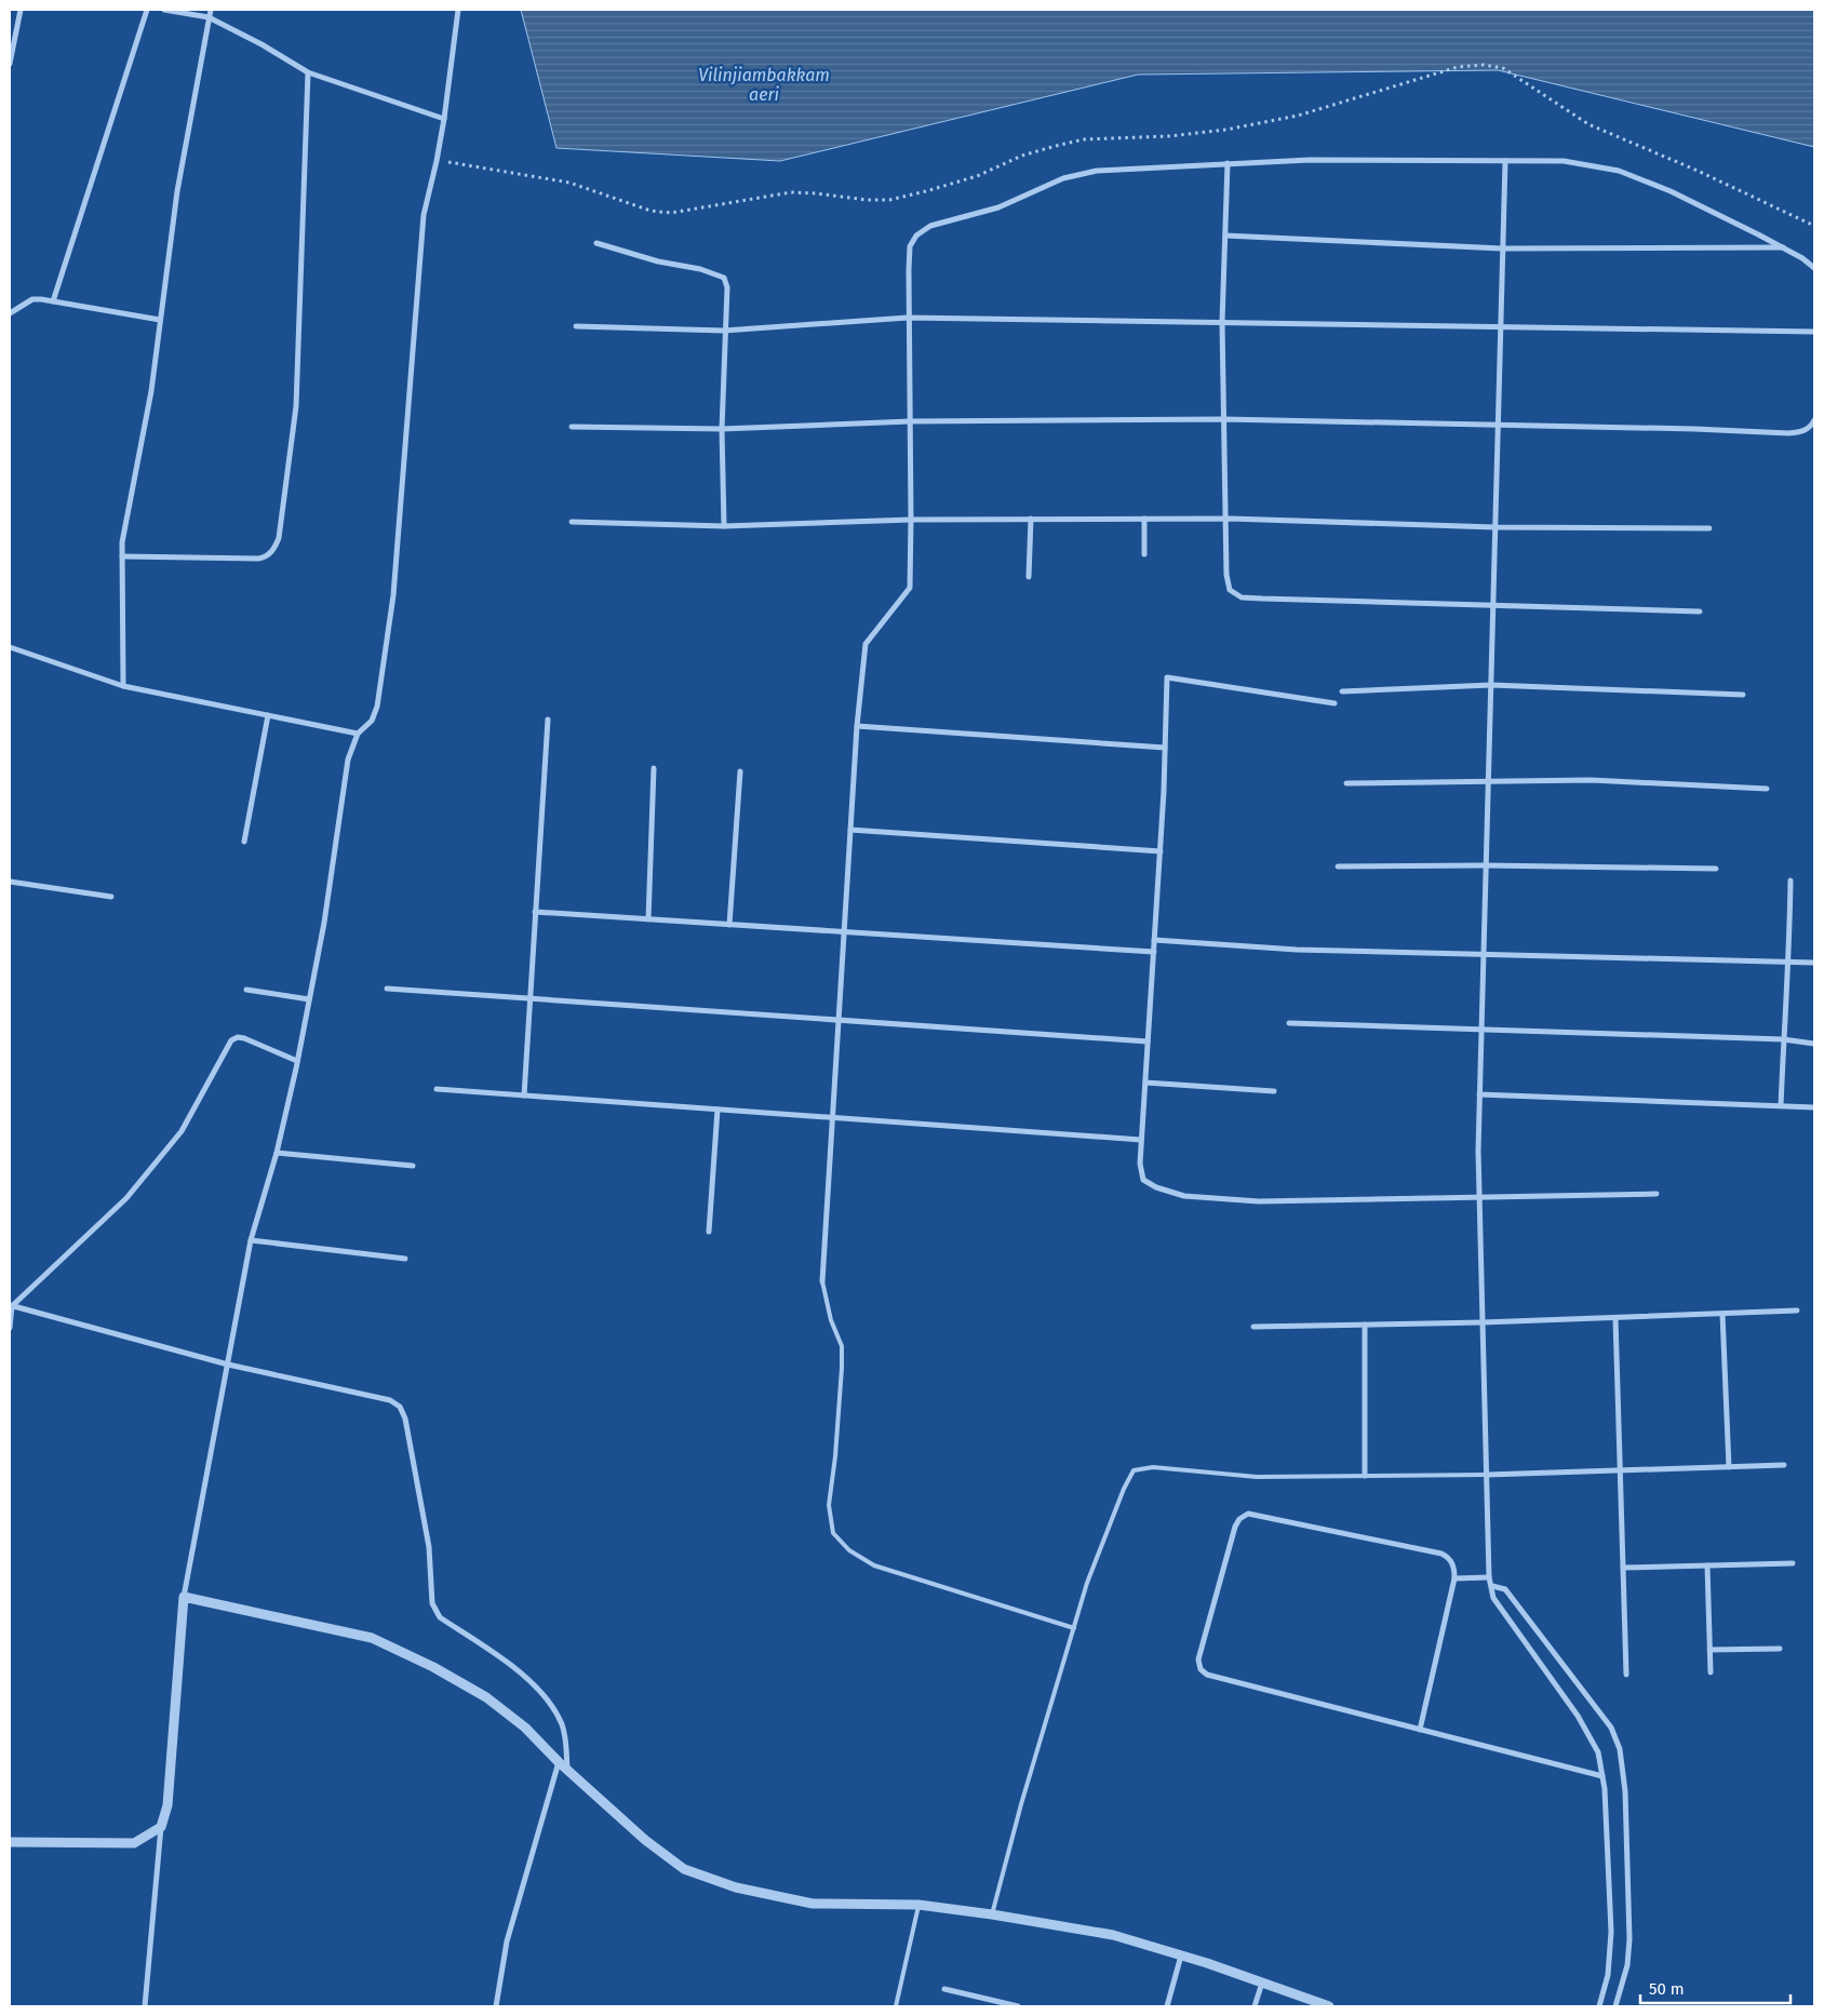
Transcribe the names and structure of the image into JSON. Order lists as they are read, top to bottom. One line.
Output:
{"water":["Vilinjiambakkam aeri"],"scale_bar":"50 m"}
